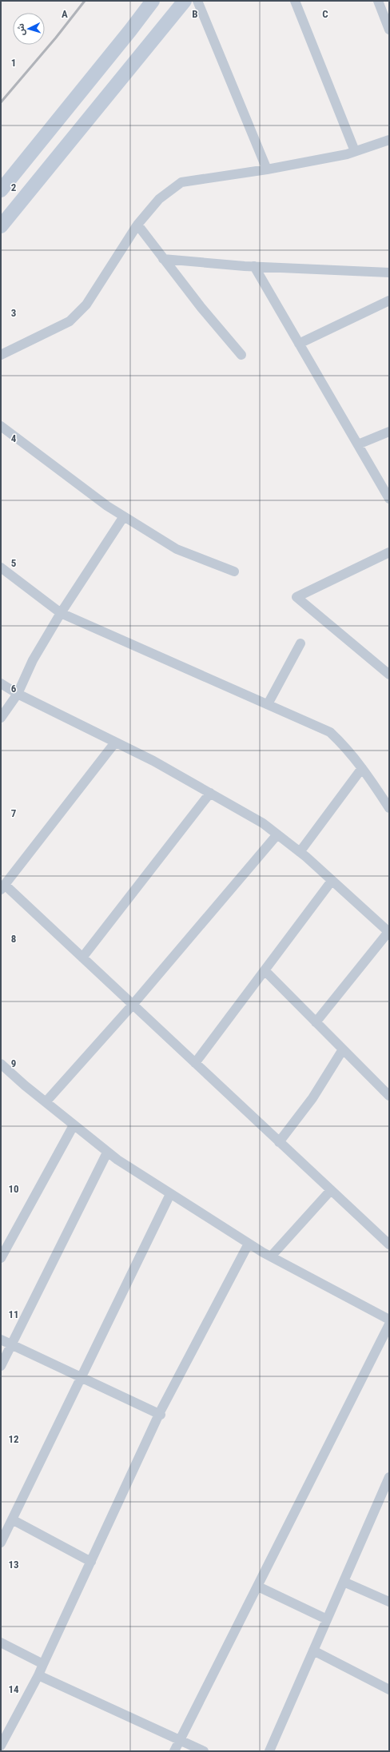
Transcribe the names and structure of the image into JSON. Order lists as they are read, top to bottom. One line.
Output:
{"north":"left","grid":{"columns":["A","B","C"],"rows":["1","2","3","4","5","6","7","8","9","10","11","12","13","14"]}}
